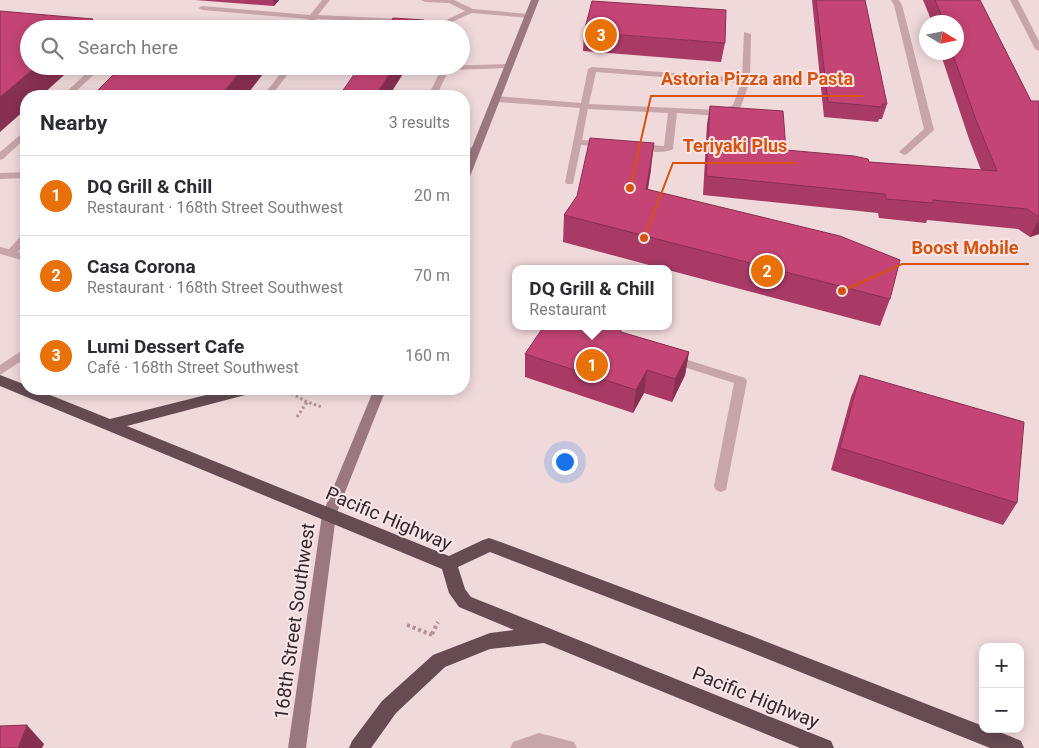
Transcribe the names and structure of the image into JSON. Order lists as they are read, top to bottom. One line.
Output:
{"streets":{"highway":["Pacific Highway"],"main road":["168th Street Southwest"]},"crossings":[["Pacific Highway","168th Street Southwest"]],"places":["Astoria Pizza and Pasta","Teriyaki Plus","Boost Mobile"],"north":"right","page":{"pins":["3","2","1"],"search":"Search here","heading":["Nearby","3 results"],"list":[{"mark":"1","name":"DQ Grill & Chill","note":"Restaurant · 168th Street Southwest","value":"20 m"},{"mark":"2","name":"Casa Corona","note":"Restaurant · 168th Street Southwest","value":"70 m"},{"mark":"3","name":"Lumi Dessert Cafe","note":"Café · 168th Street Southwest","value":"160 m"}],"popup":["DQ Grill & Chill","Restaurant"],"map_buttons":["+","−"]}}
